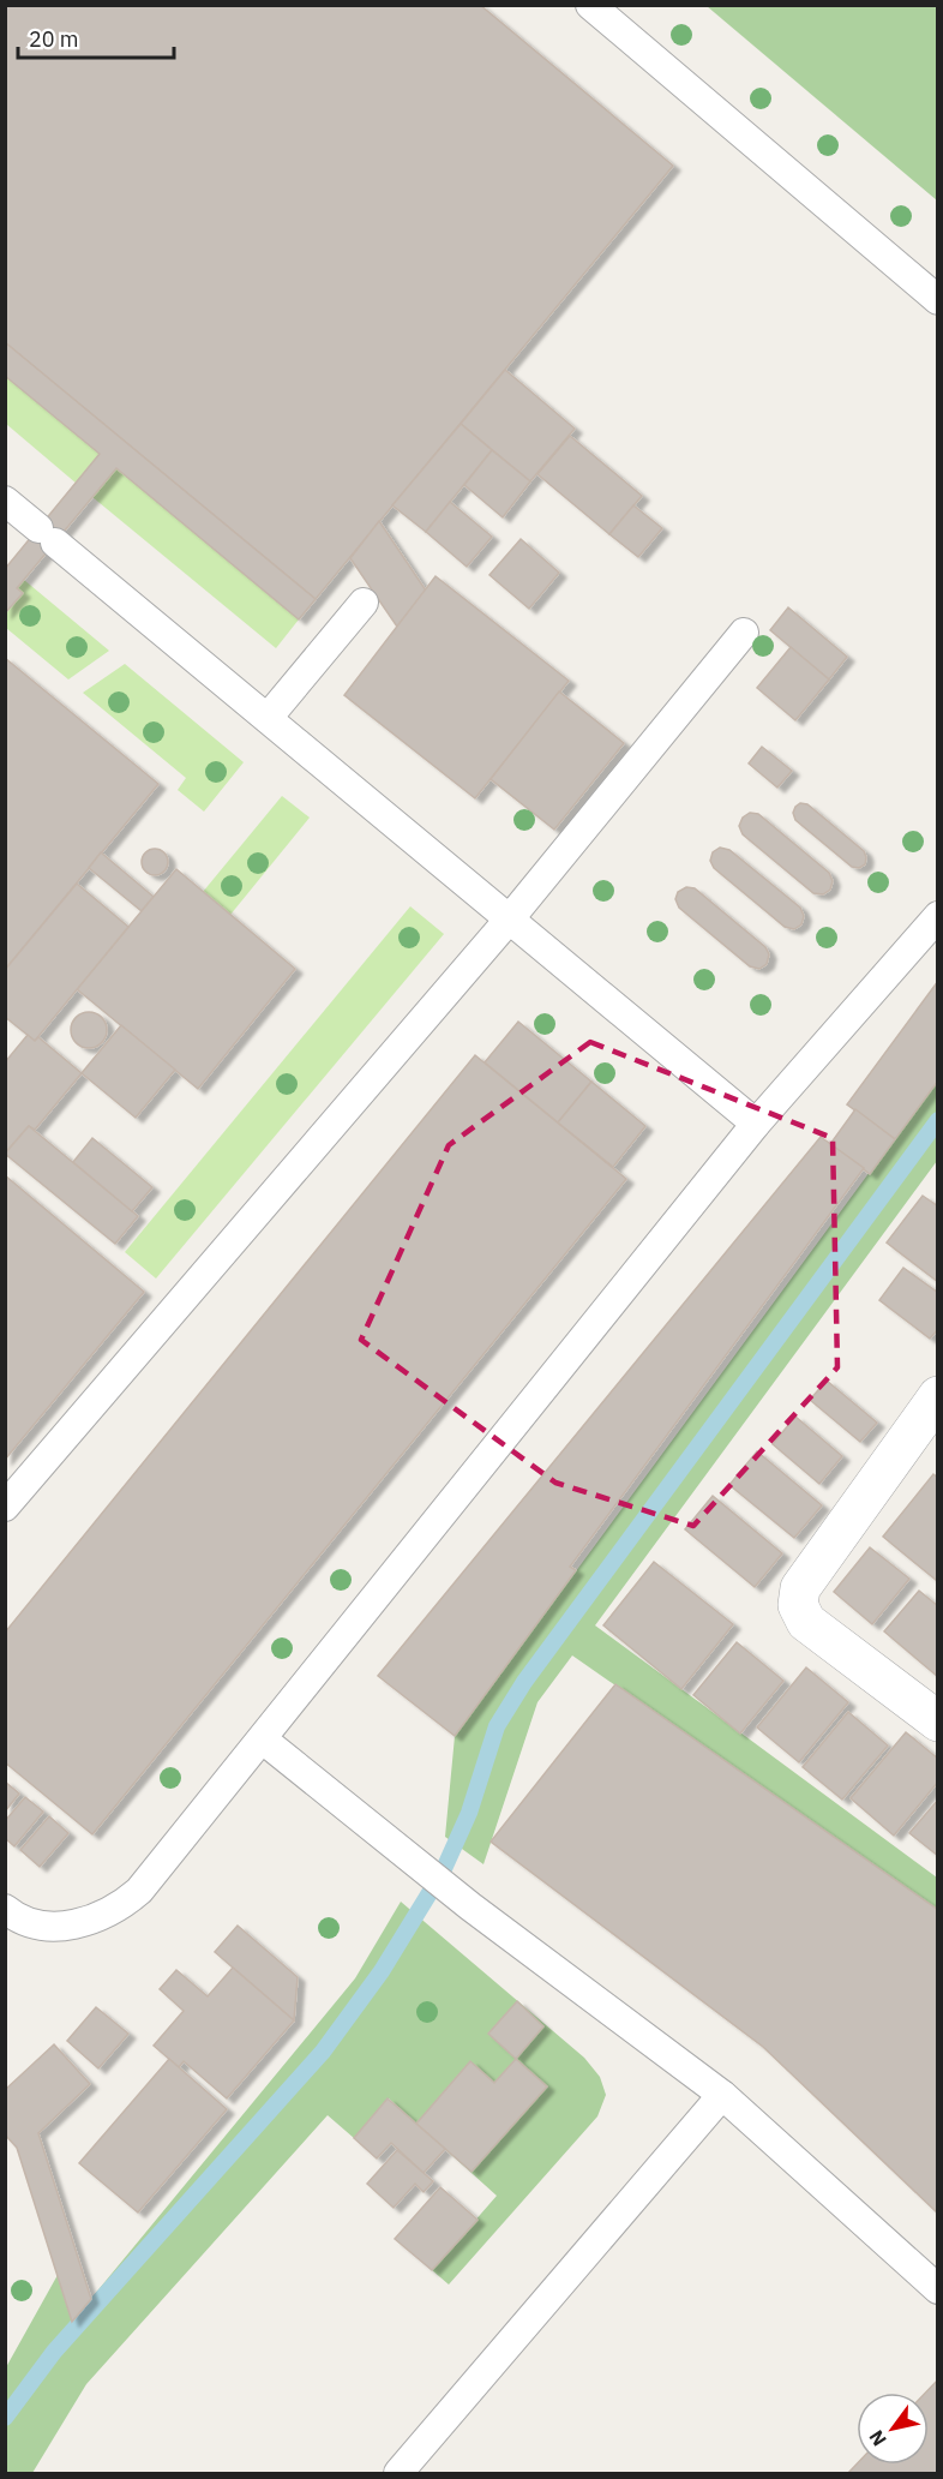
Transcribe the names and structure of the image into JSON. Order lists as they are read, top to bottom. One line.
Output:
{"scale_bar":"20 m","north":"bottom left"}
